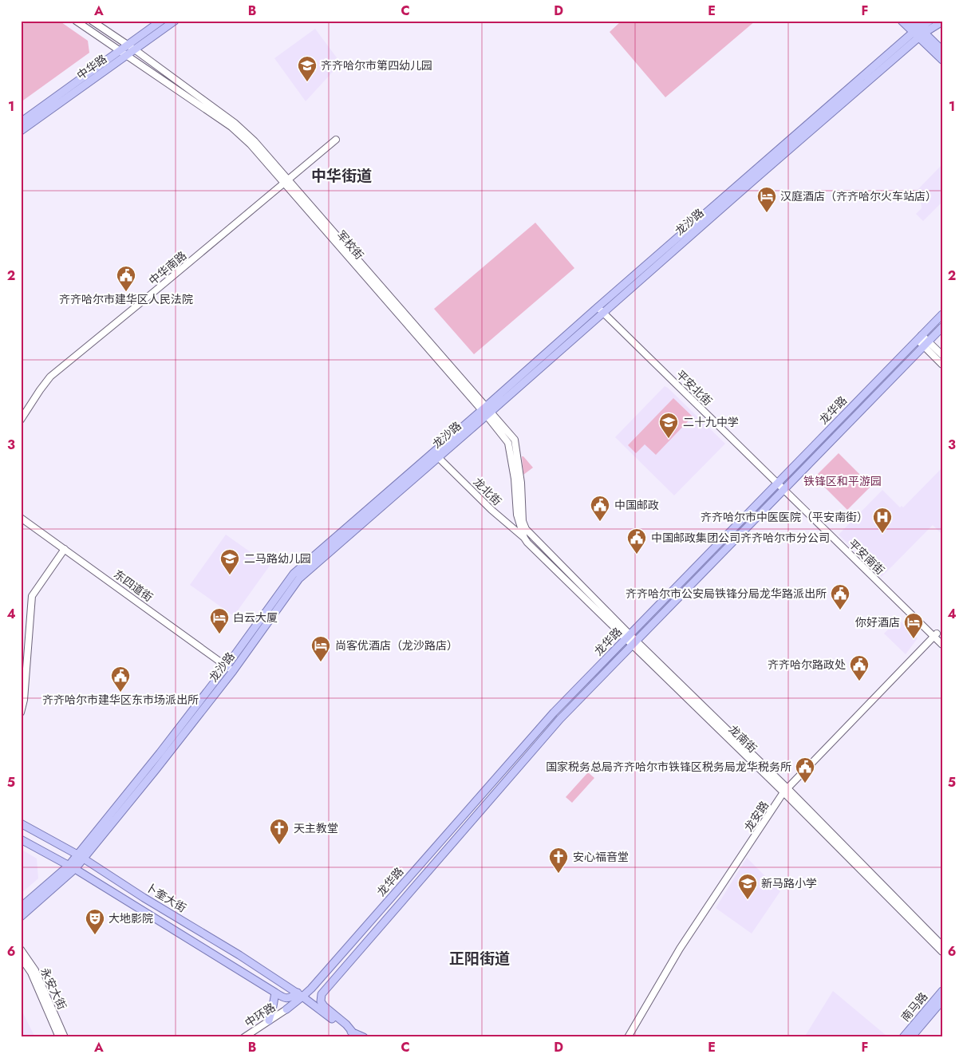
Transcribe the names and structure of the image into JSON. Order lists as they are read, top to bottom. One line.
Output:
{"streets":{"main road":["中华路","龙沙路","军校街","中华南路","平安北街","龙华路","龙北街","平安南街","东四道街","龙南街","龙安路","卜奎大街","永安大街","南马路","中环路"]},"crossings":[["中华路","军校街"],["龙沙路","军校街"],["龙沙路","平安北街"],["龙沙路","龙北街"],["龙沙路","东四道街"],["龙沙路","卜奎大街"],["军校街","中华南路"],["军校街","龙北街"],["军校街","龙南街"],["平安北街","龙华路"],["平安北街","平安南街"],["龙华路","平安南街"],["龙华路","龙南街"],["龙华路","卜奎大街"],["龙华路","中环路"],["龙北街","龙南街"],["平安南街","龙安路"],["龙南街","龙安路"]],"districts":["中华街道","正阳街道"],"parks":["铁锋区和平游园"],"places":{"school or university":["齐齐哈尔市第四幼儿园","二十九中学","二马路幼儿园","新马路小学"],"hotel":["汉庭酒店（齐齐哈尔火车站店）","白云大厦","你好酒店","尚客优酒店（龙沙路店）"],"public building":["齐齐哈尔市建华区人民法院","中国邮政","中国邮政集团公司齐齐哈尔市分公司","齐齐哈尔市公安局铁锋分局龙华路派出所","齐齐哈尔路政处","齐齐哈尔市建华区东市场派出所","国家税务总局齐齐哈尔市铁锋区税务局龙华税务所"],"hospital":["齐齐哈尔市中医医院（平安南街）"],"church":["天主教堂","安心福音堂"],"theatre":["大地影院"]},"grid":{"columns":["A","B","C","D","E","F"],"rows":["1","2","3","4","5","6"]}}
